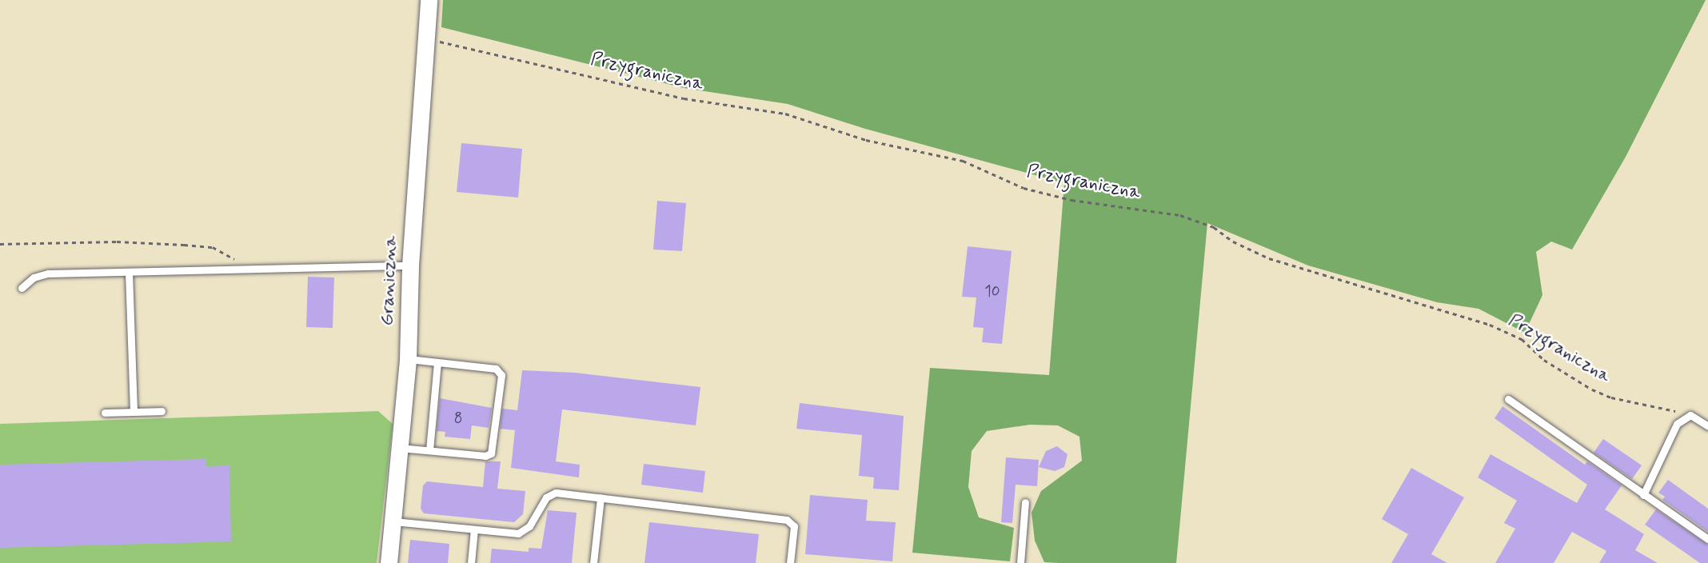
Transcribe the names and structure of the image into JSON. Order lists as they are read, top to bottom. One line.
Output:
{"streets":{"street":["Graniczna"],"path":["Przygraniczna"]},"crossings":[["Przygraniczna","Graniczna"]],"house_numbers":["10","8"]}
